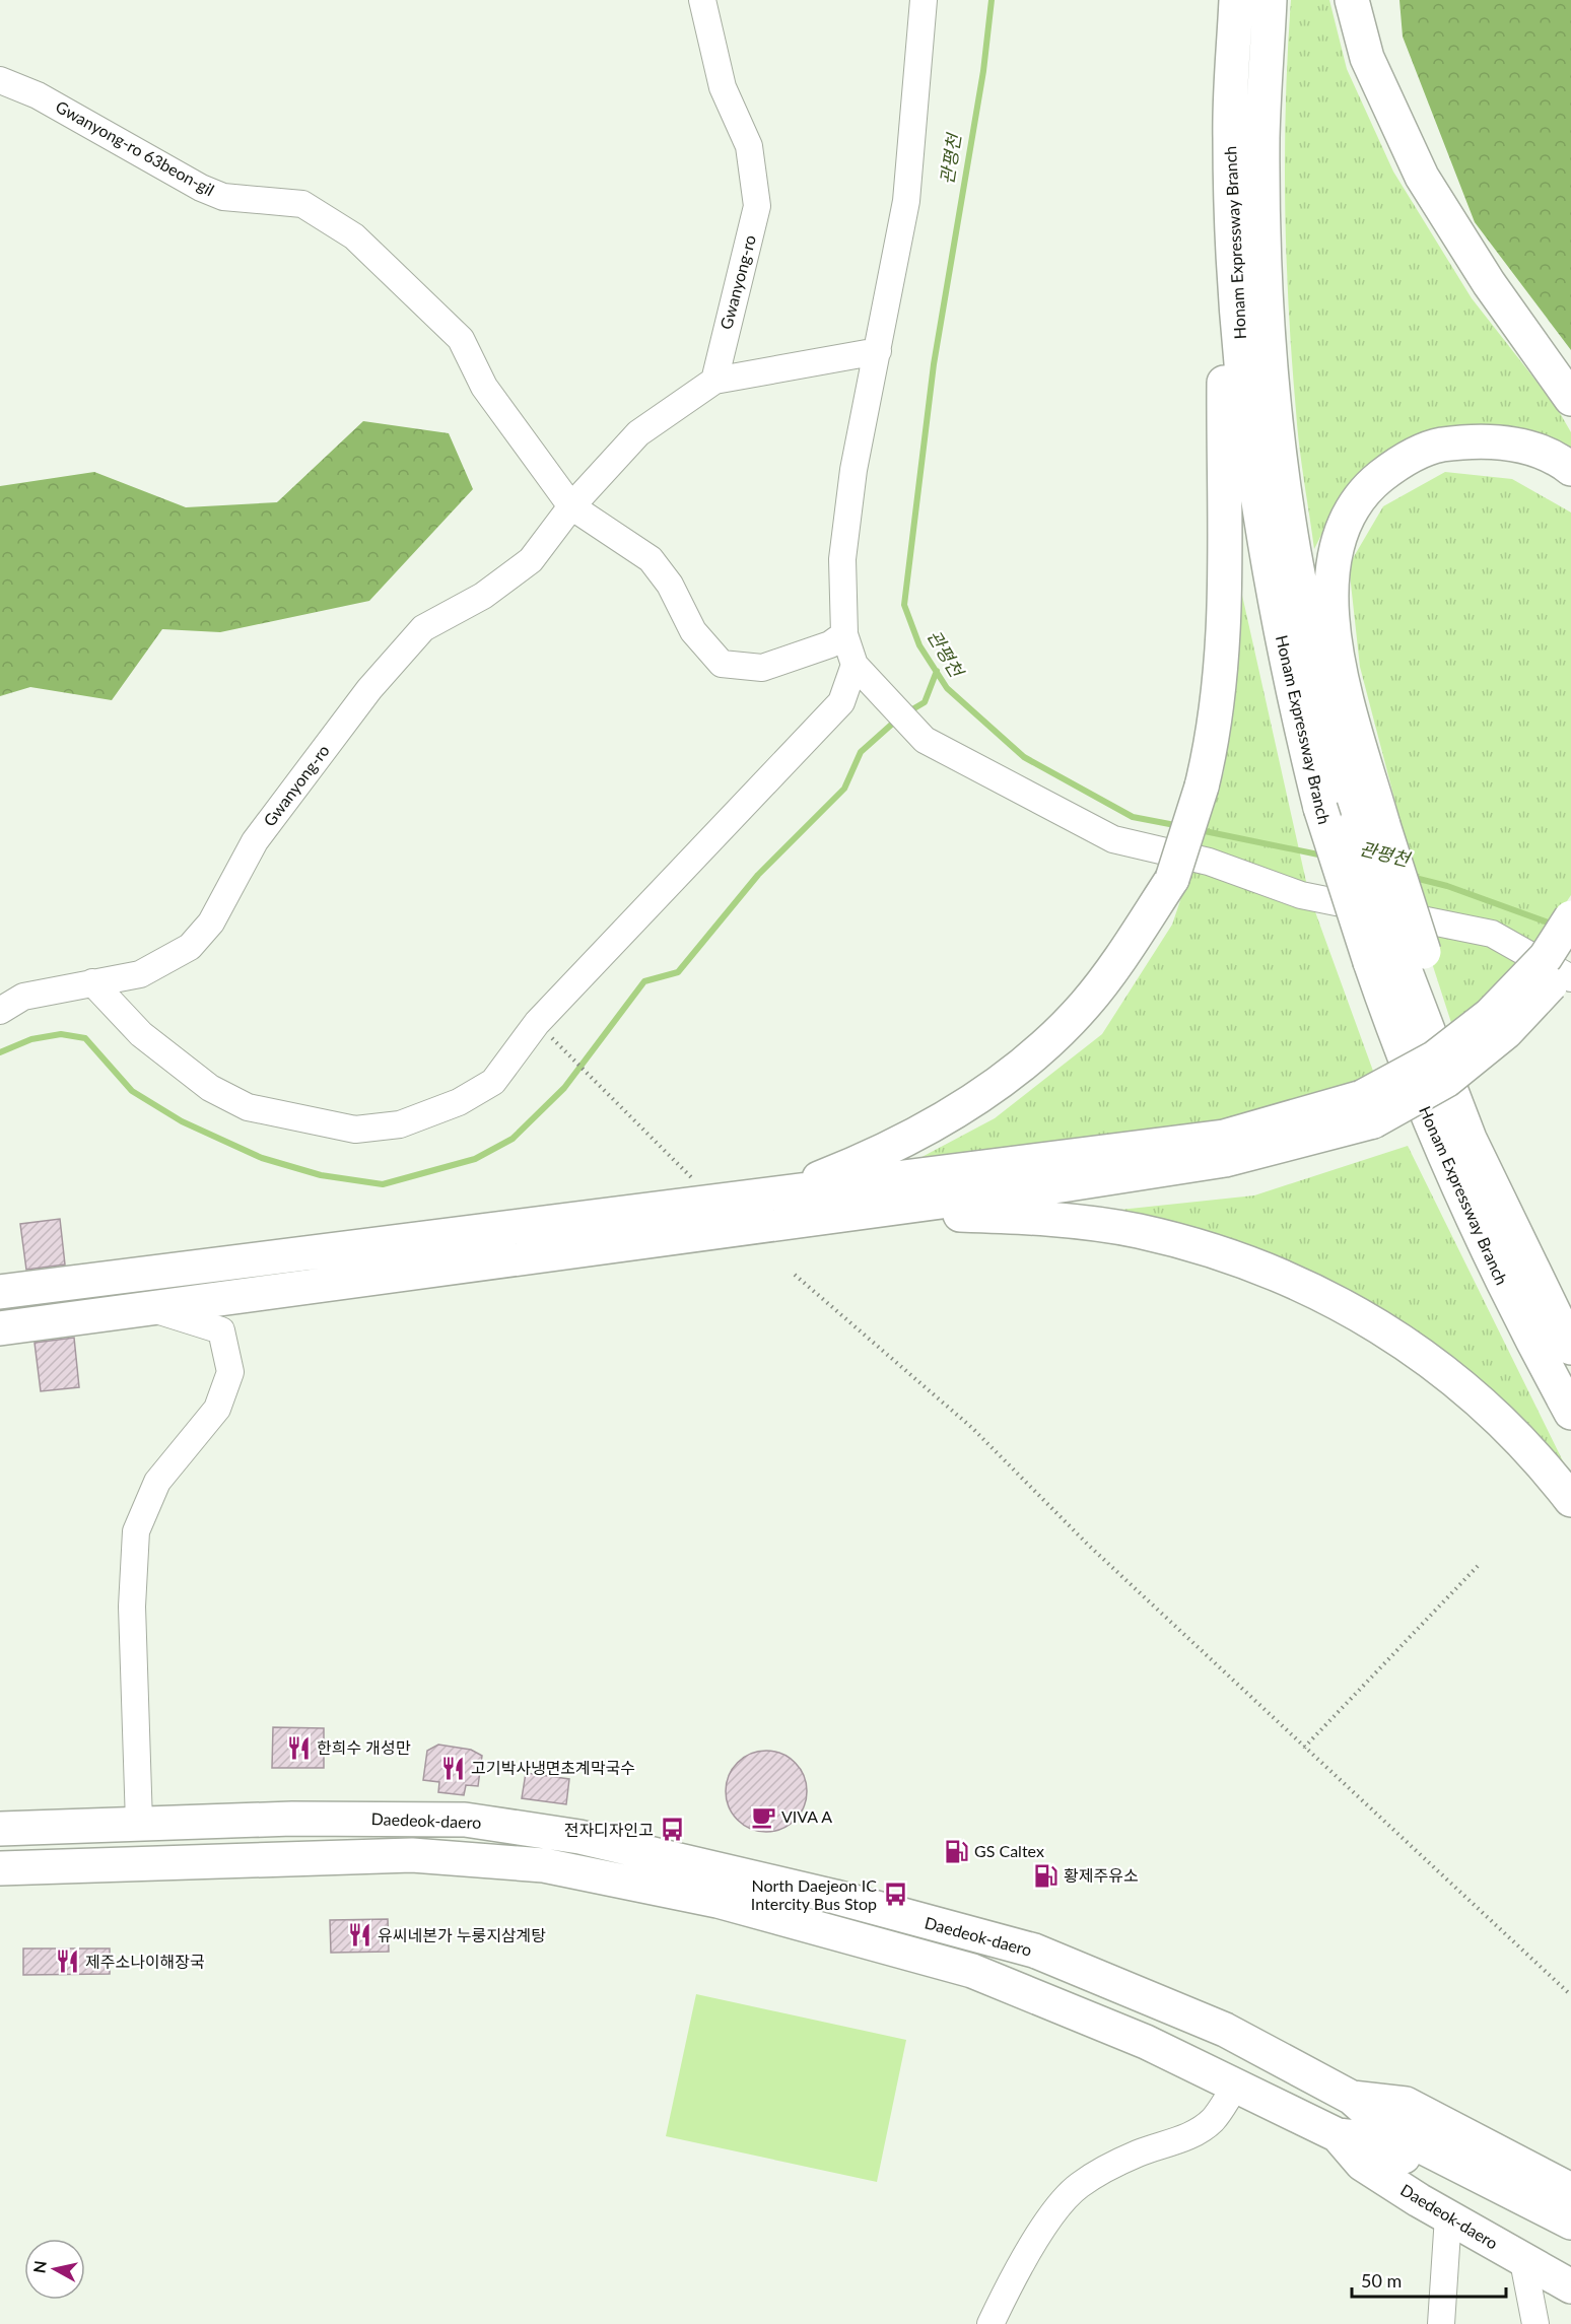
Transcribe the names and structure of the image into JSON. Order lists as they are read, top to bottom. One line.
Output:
{"streets":{"main road":["Honam Expressway Branch","Daedeok-daero"],"street":["Gwanyong-ro 63beon-gil","Gwanyong-ro"]},"crossings":[["Gwanyong-ro 63beon-gil","Gwanyong-ro"]],"water":["관평천"],"places":{"restaurant":["한희수 개성만","고기박사냉면초계막국수","유씨네본가 누룽지삼계탕","제주소나이해장국"],"cafe":["VIVA A"],"bus stop":["전자디자인고","North Daejeon IC Intercity Bus Stop"],"fuel station":["GS Caltex","황제주유소"]},"scale_bar":"50 m","north":"left"}
